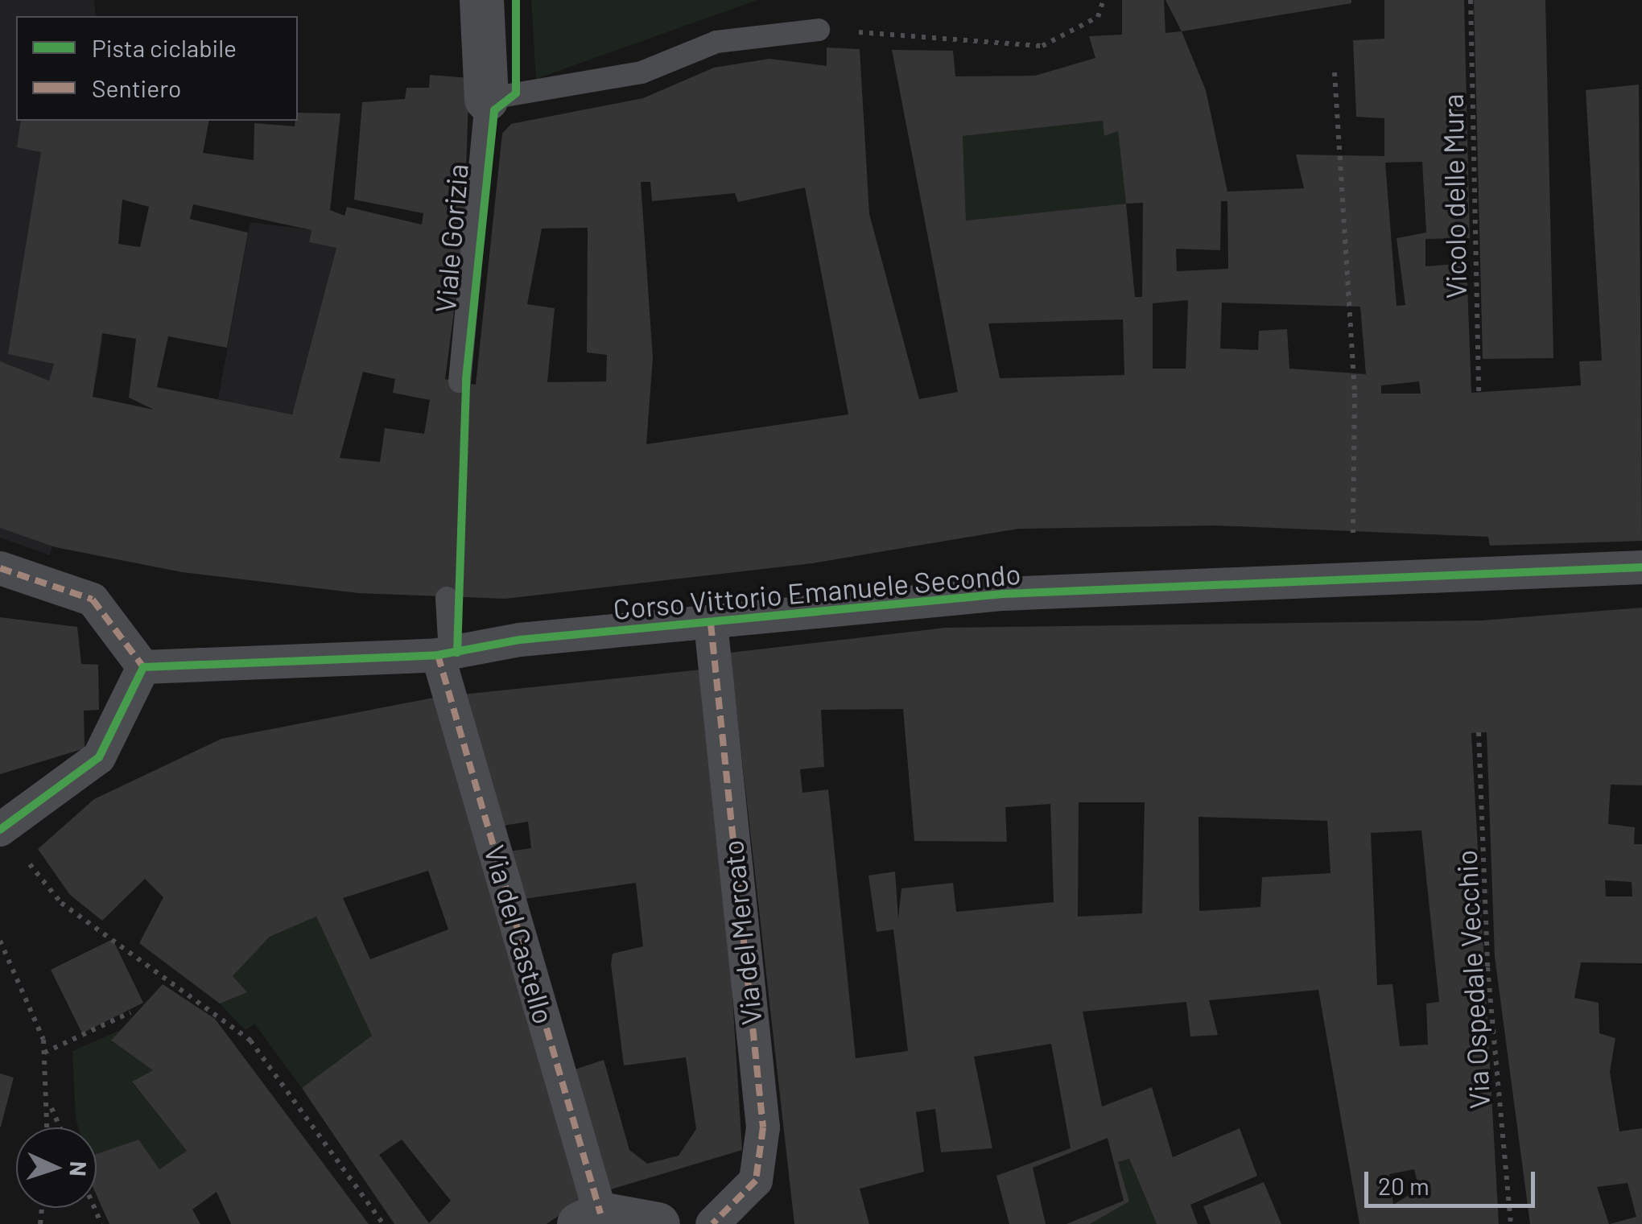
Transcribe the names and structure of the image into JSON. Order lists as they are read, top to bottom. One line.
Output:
{"streets":{"street":["Viale Gorizia","Corso Vittorio Emanuele Secondo","Via del Mercato","Via del Castello"],"path":["Vicolo delle Mura","Via Ospedale Vecchio"]},"crossings":[["Corso Vittorio Emanuele Secondo","Via del Mercato"],["Corso Vittorio Emanuele Secondo","Via del Castello"]],"legend":["Pista ciclabile","Sentiero"],"scale_bar":"20 m","north":"right"}
